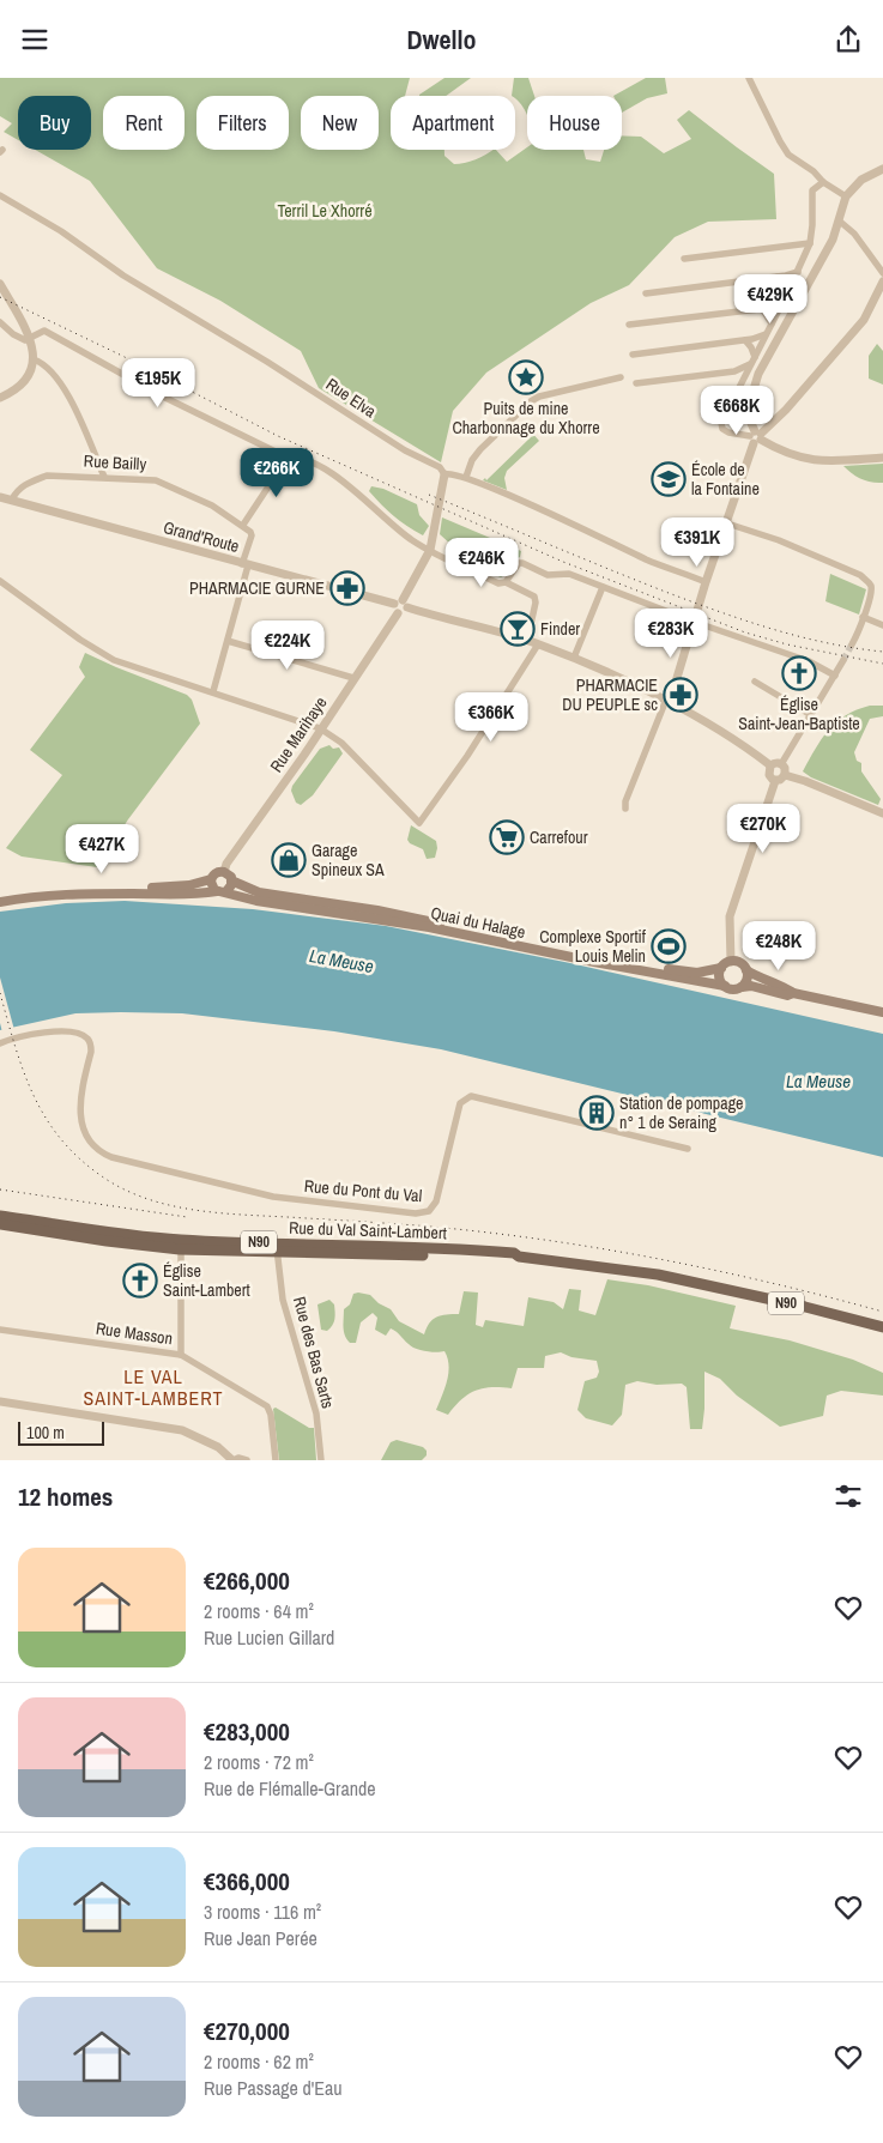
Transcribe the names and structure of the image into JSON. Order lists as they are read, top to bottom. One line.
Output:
{"streets":{"main road":["Quai du Halage","Rue du Val Saint-Lambert","N90"],"street":["Rue Elva","Rue Bailly","Grand'Route","Rue Marihaye","Rue du Pont du Val","Rue Masson","Rue des Bas Sarts"]},"crossings":[["Rue Elva","Rue Marihaye"],["Rue Bailly","Grand'Route"],["Grand'Route","Rue Marihaye"],["Rue Marihaye","Quai du Halage"],["Rue du Val Saint-Lambert","Rue des Bas Sarts"]],"districts":["LE VAL SAINT-LAMBERT"],"water":["La Meuse"],"parks":["Terril Le Xhorré"],"places":{"place":["Puits de mine Charbonnage du Xhorre"],"school or university":["École de la Fontaine"],"pharmacy":["PHARMACIE GURNE","PHARMACIE DU PEUPLE sc"],"bar":["Finder"],"church":["Église Saint-Jean-Baptiste","Église Saint-Lambert"],"supermarket":["Carrefour"],"shop":["Garage Spineux SA"],"sports":["Complexe Sportif Louis Melin"],"building":["Station de pompage n° 1 de Seraing"]},"scale_bar":"100 m","page":{"header":"Dwello","chip":["Buy","Rent","Filters","New","Apartment","House"],"price":["€429K","€195K","€668K","€266K","€391K","€246K","€283K","€224K","€366K","€270K","€427K","€248K"],"scale":"100 m","heading":"12 homes","list":[{"name":"€266,000","note":"2 rooms · 64 m² · Rue Lucien Gillard"},{"name":"€283,000","note":"2 rooms · 72 m² · Rue de Flémalle-Grande"},{"name":"€366,000","note":"3 rooms · 116 m² · Rue Jean Perée"},{"name":"€270,000","note":"2 rooms · 62 m² · Rue Passage d'Eau"}]}}
